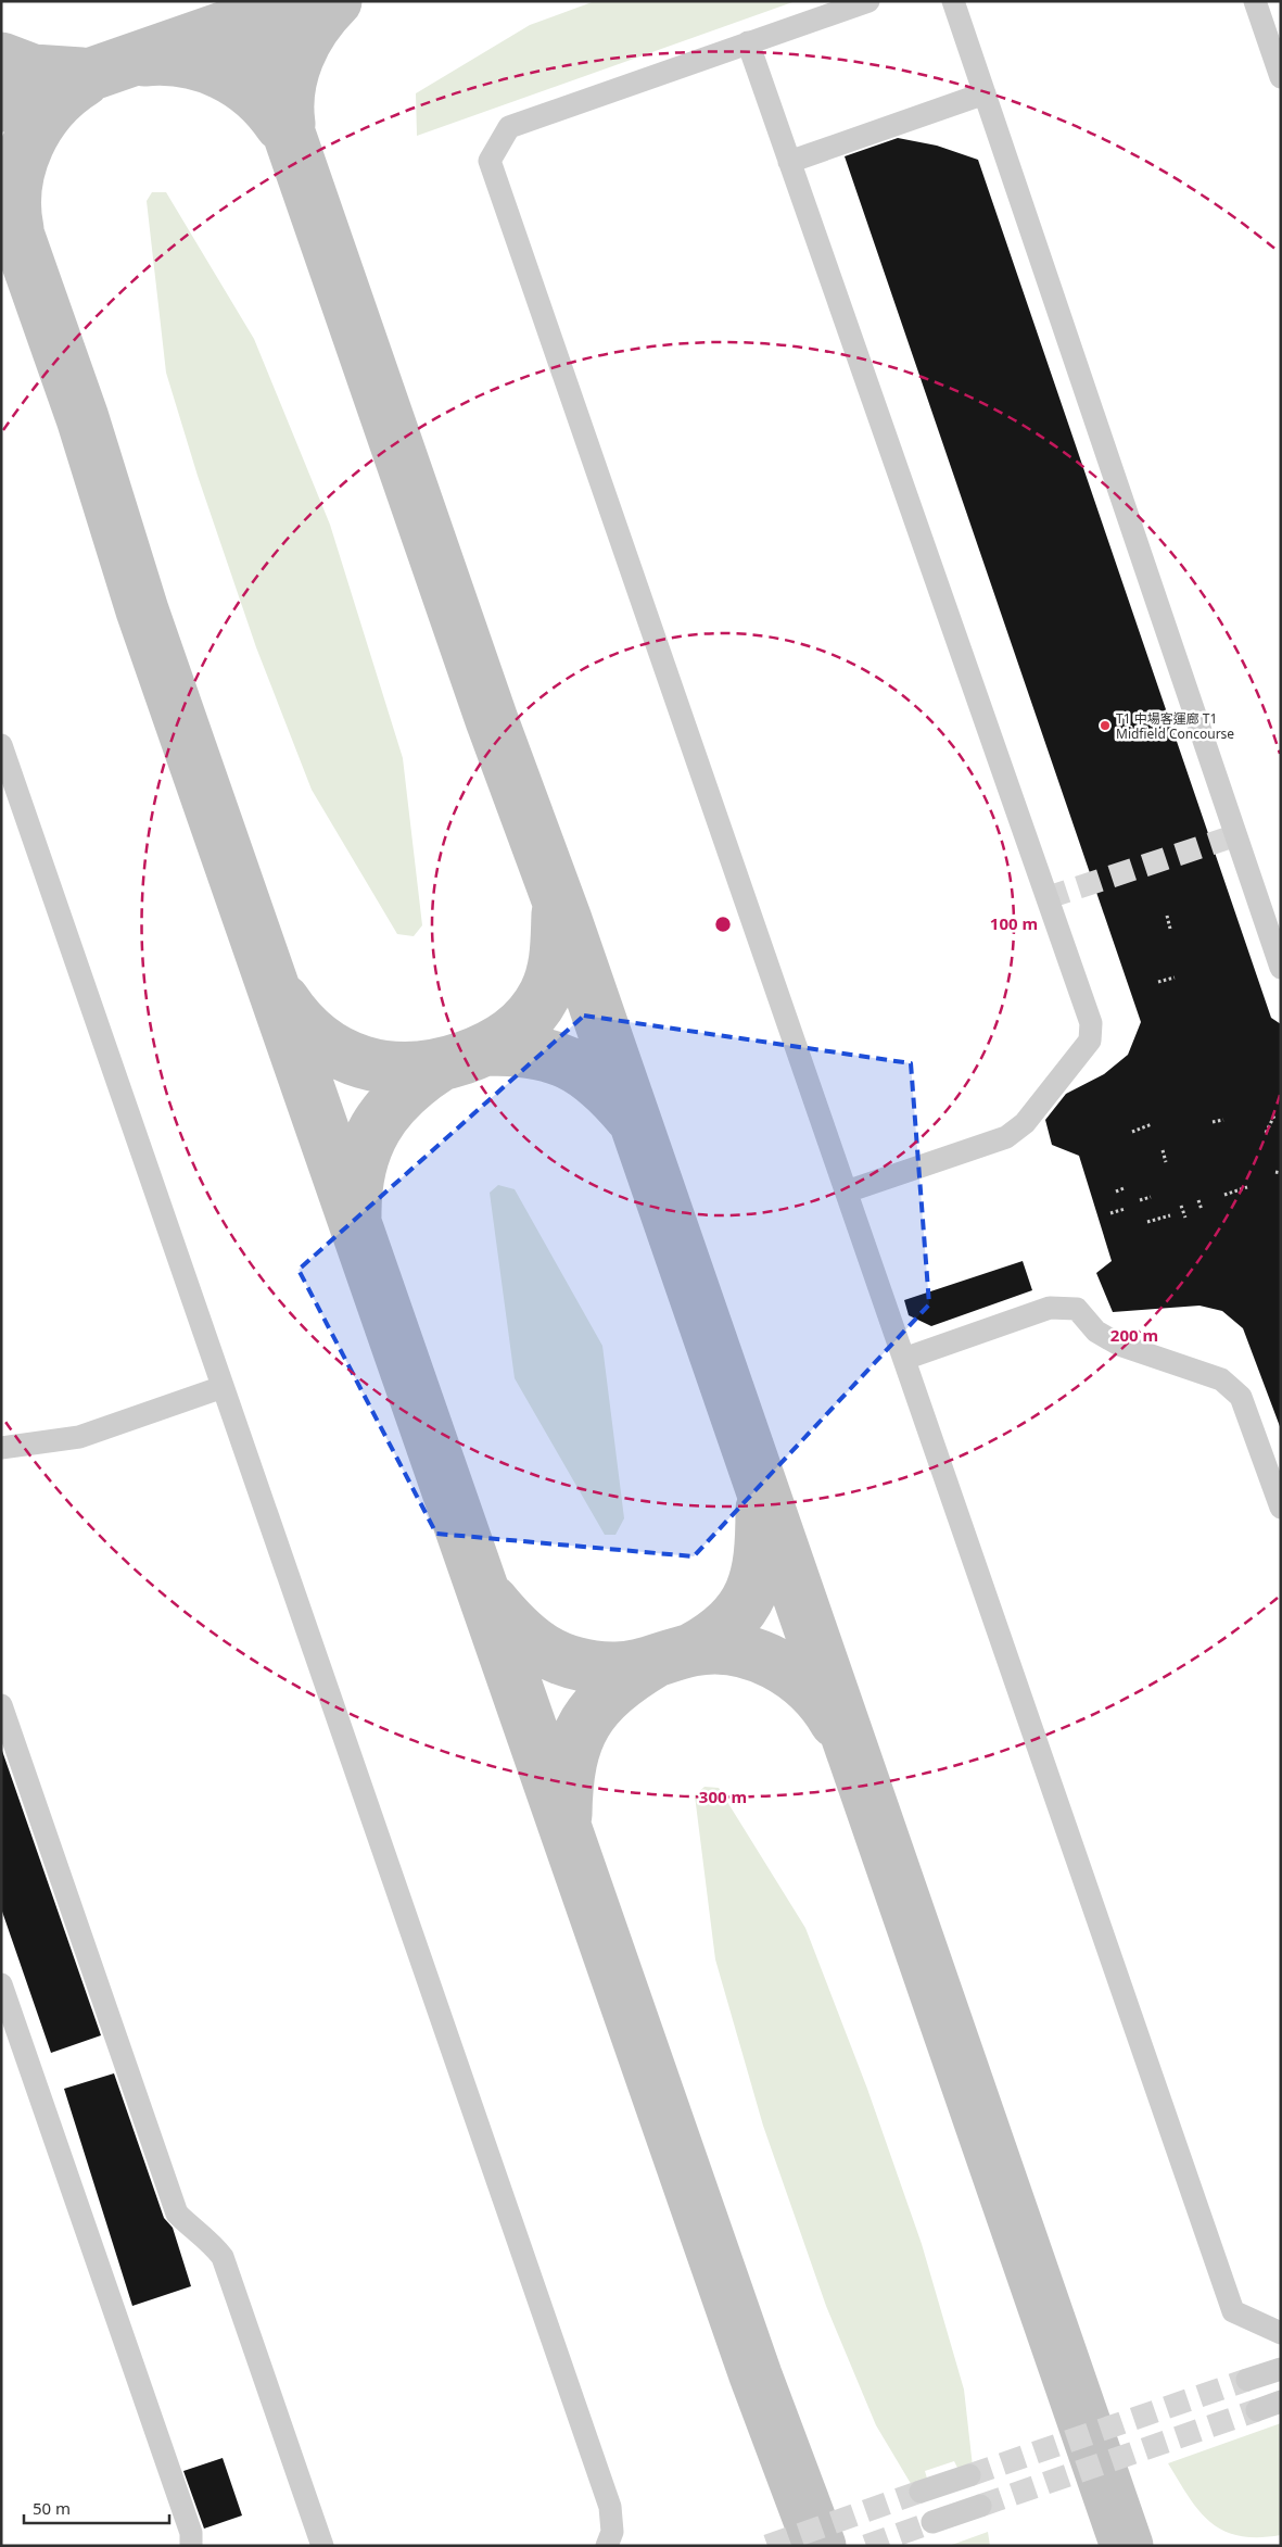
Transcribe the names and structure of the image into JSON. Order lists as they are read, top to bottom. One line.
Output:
{"places":["T1 中場客運廊 T1 Midfield Concourse"],"scale_bar":"50 m","rings":["100 m","200 m","300 m"]}
